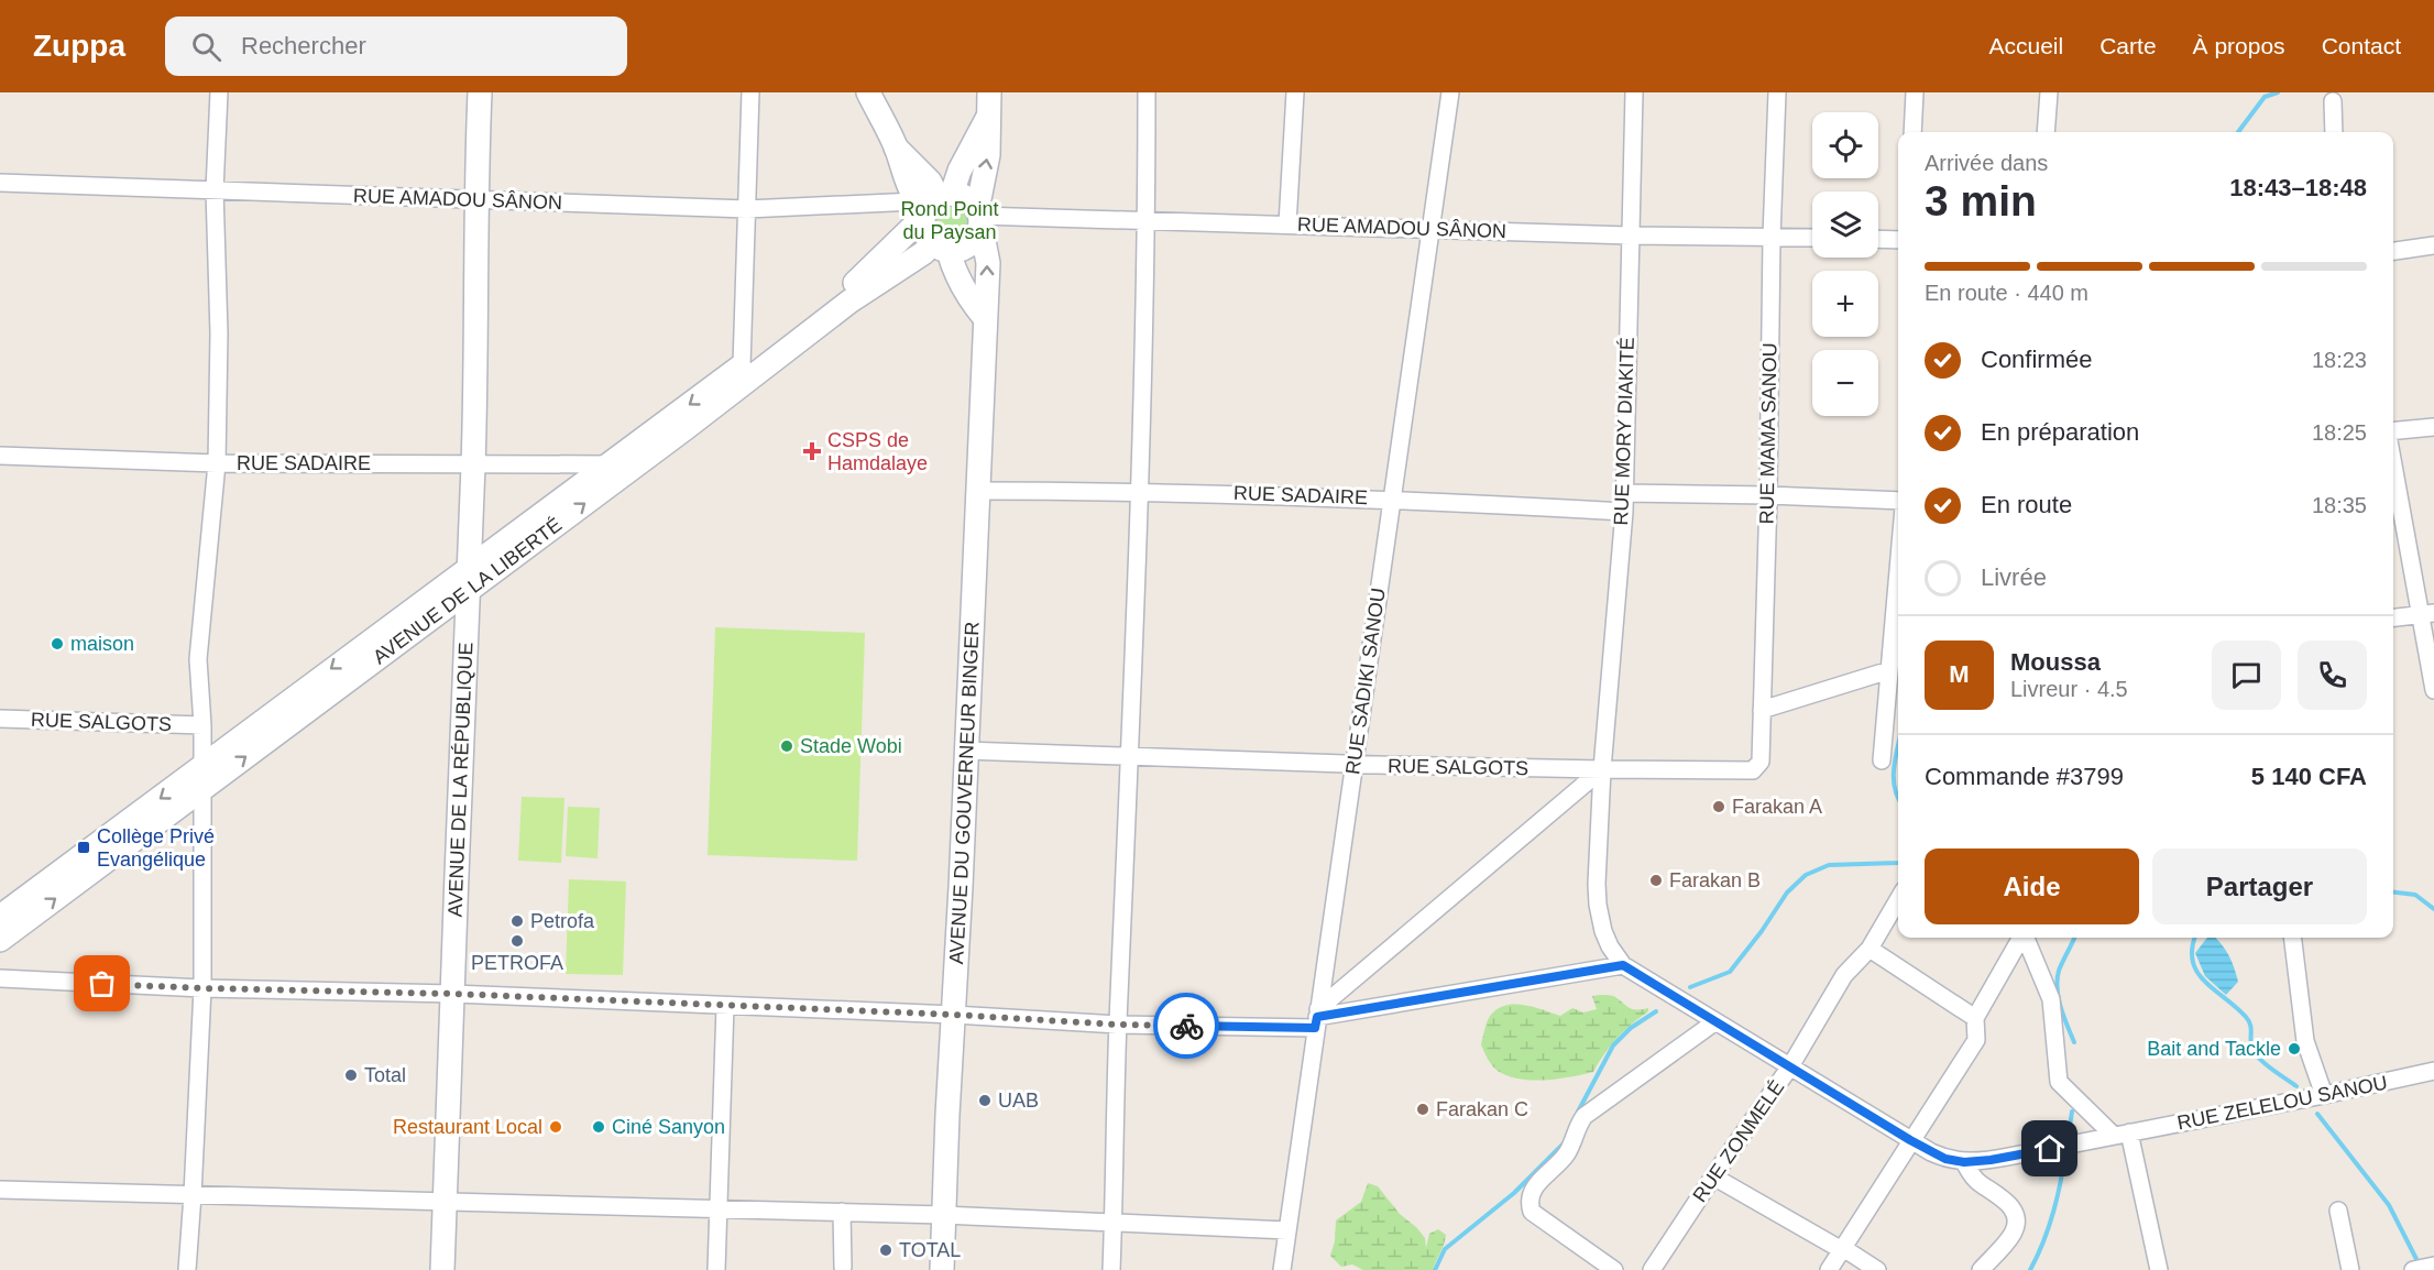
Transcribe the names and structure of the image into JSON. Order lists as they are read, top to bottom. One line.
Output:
{"streets":{"main road":["AVENUE DE LA LIBERTÉ","AVENUE DE LA RÉPUBLIQUE","AVENUE DU GOUVERNEUR BINGER"],"street":["RUE AMADOU SÂNON","RUE MORY DIAKITÉ","RUE MAMA SANOU","RUE SADAIRE","RUE SADIKI SANOU","RUE SALGOTS","RUE ZELELOU SANOU","RUE ZONMELÉ"]},"crossings":[["RUE AMADOU SÂNON","RUE MORY DIAKITÉ"],["RUE AMADOU SÂNON","RUE MAMA SANOU"],["RUE AMADOU SÂNON","AVENUE DE LA LIBERTÉ"],["RUE AMADOU SÂNON","RUE SADIKI SANOU"],["RUE AMADOU SÂNON","AVENUE DE LA RÉPUBLIQUE"],["RUE AMADOU SÂNON","AVENUE DU GOUVERNEUR BINGER"],["RUE MORY DIAKITÉ","RUE SADAIRE"],["RUE MORY DIAKITÉ","RUE SALGOTS"],["RUE MAMA SANOU","RUE SALGOTS"],["RUE SADAIRE","AVENUE DE LA LIBERTÉ"],["RUE SADAIRE","RUE SADIKI SANOU"],["RUE SADAIRE","AVENUE DE LA RÉPUBLIQUE"],["RUE SADAIRE","AVENUE DU GOUVERNEUR BINGER"],["AVENUE DE LA LIBERTÉ","AVENUE DE LA RÉPUBLIQUE"],["AVENUE DE LA LIBERTÉ","AVENUE DU GOUVERNEUR BINGER"],["RUE SADIKI SANOU","RUE SALGOTS"],["RUE SALGOTS","AVENUE DU GOUVERNEUR BINGER"]],"parks":["Rond Point du Paysan"],"places":{"health":["CSPS de Hamdalaye"],"other":["maison","Stade Wobi","Farakan A","Farakan B","Petrofa","PETROFA","Bait and Tackle","Total","UAB","Farakan C","Restaurant Local","Ciné Sanyon","TOTAL"],"transit":["Collège Privé Evangélique"]},"page":{"header":"Zuppa","search":"Rechercher","nav":["Accueil","Carte","À propos","Contact"],"map_buttons":["+","−"],"heading":["3 min","Arrivée dans","18:43–18:48"],"panel":["Moussa","Livreur · 4.5","Commande #3799","5 140 CFA"],"bar":"En route · 440 m","list":[["Confirmée","18:23"],["En préparation","18:25"],["En route","18:35"],"Livrée"],"round":"M","buttons":["Aide","Partager"]}}
